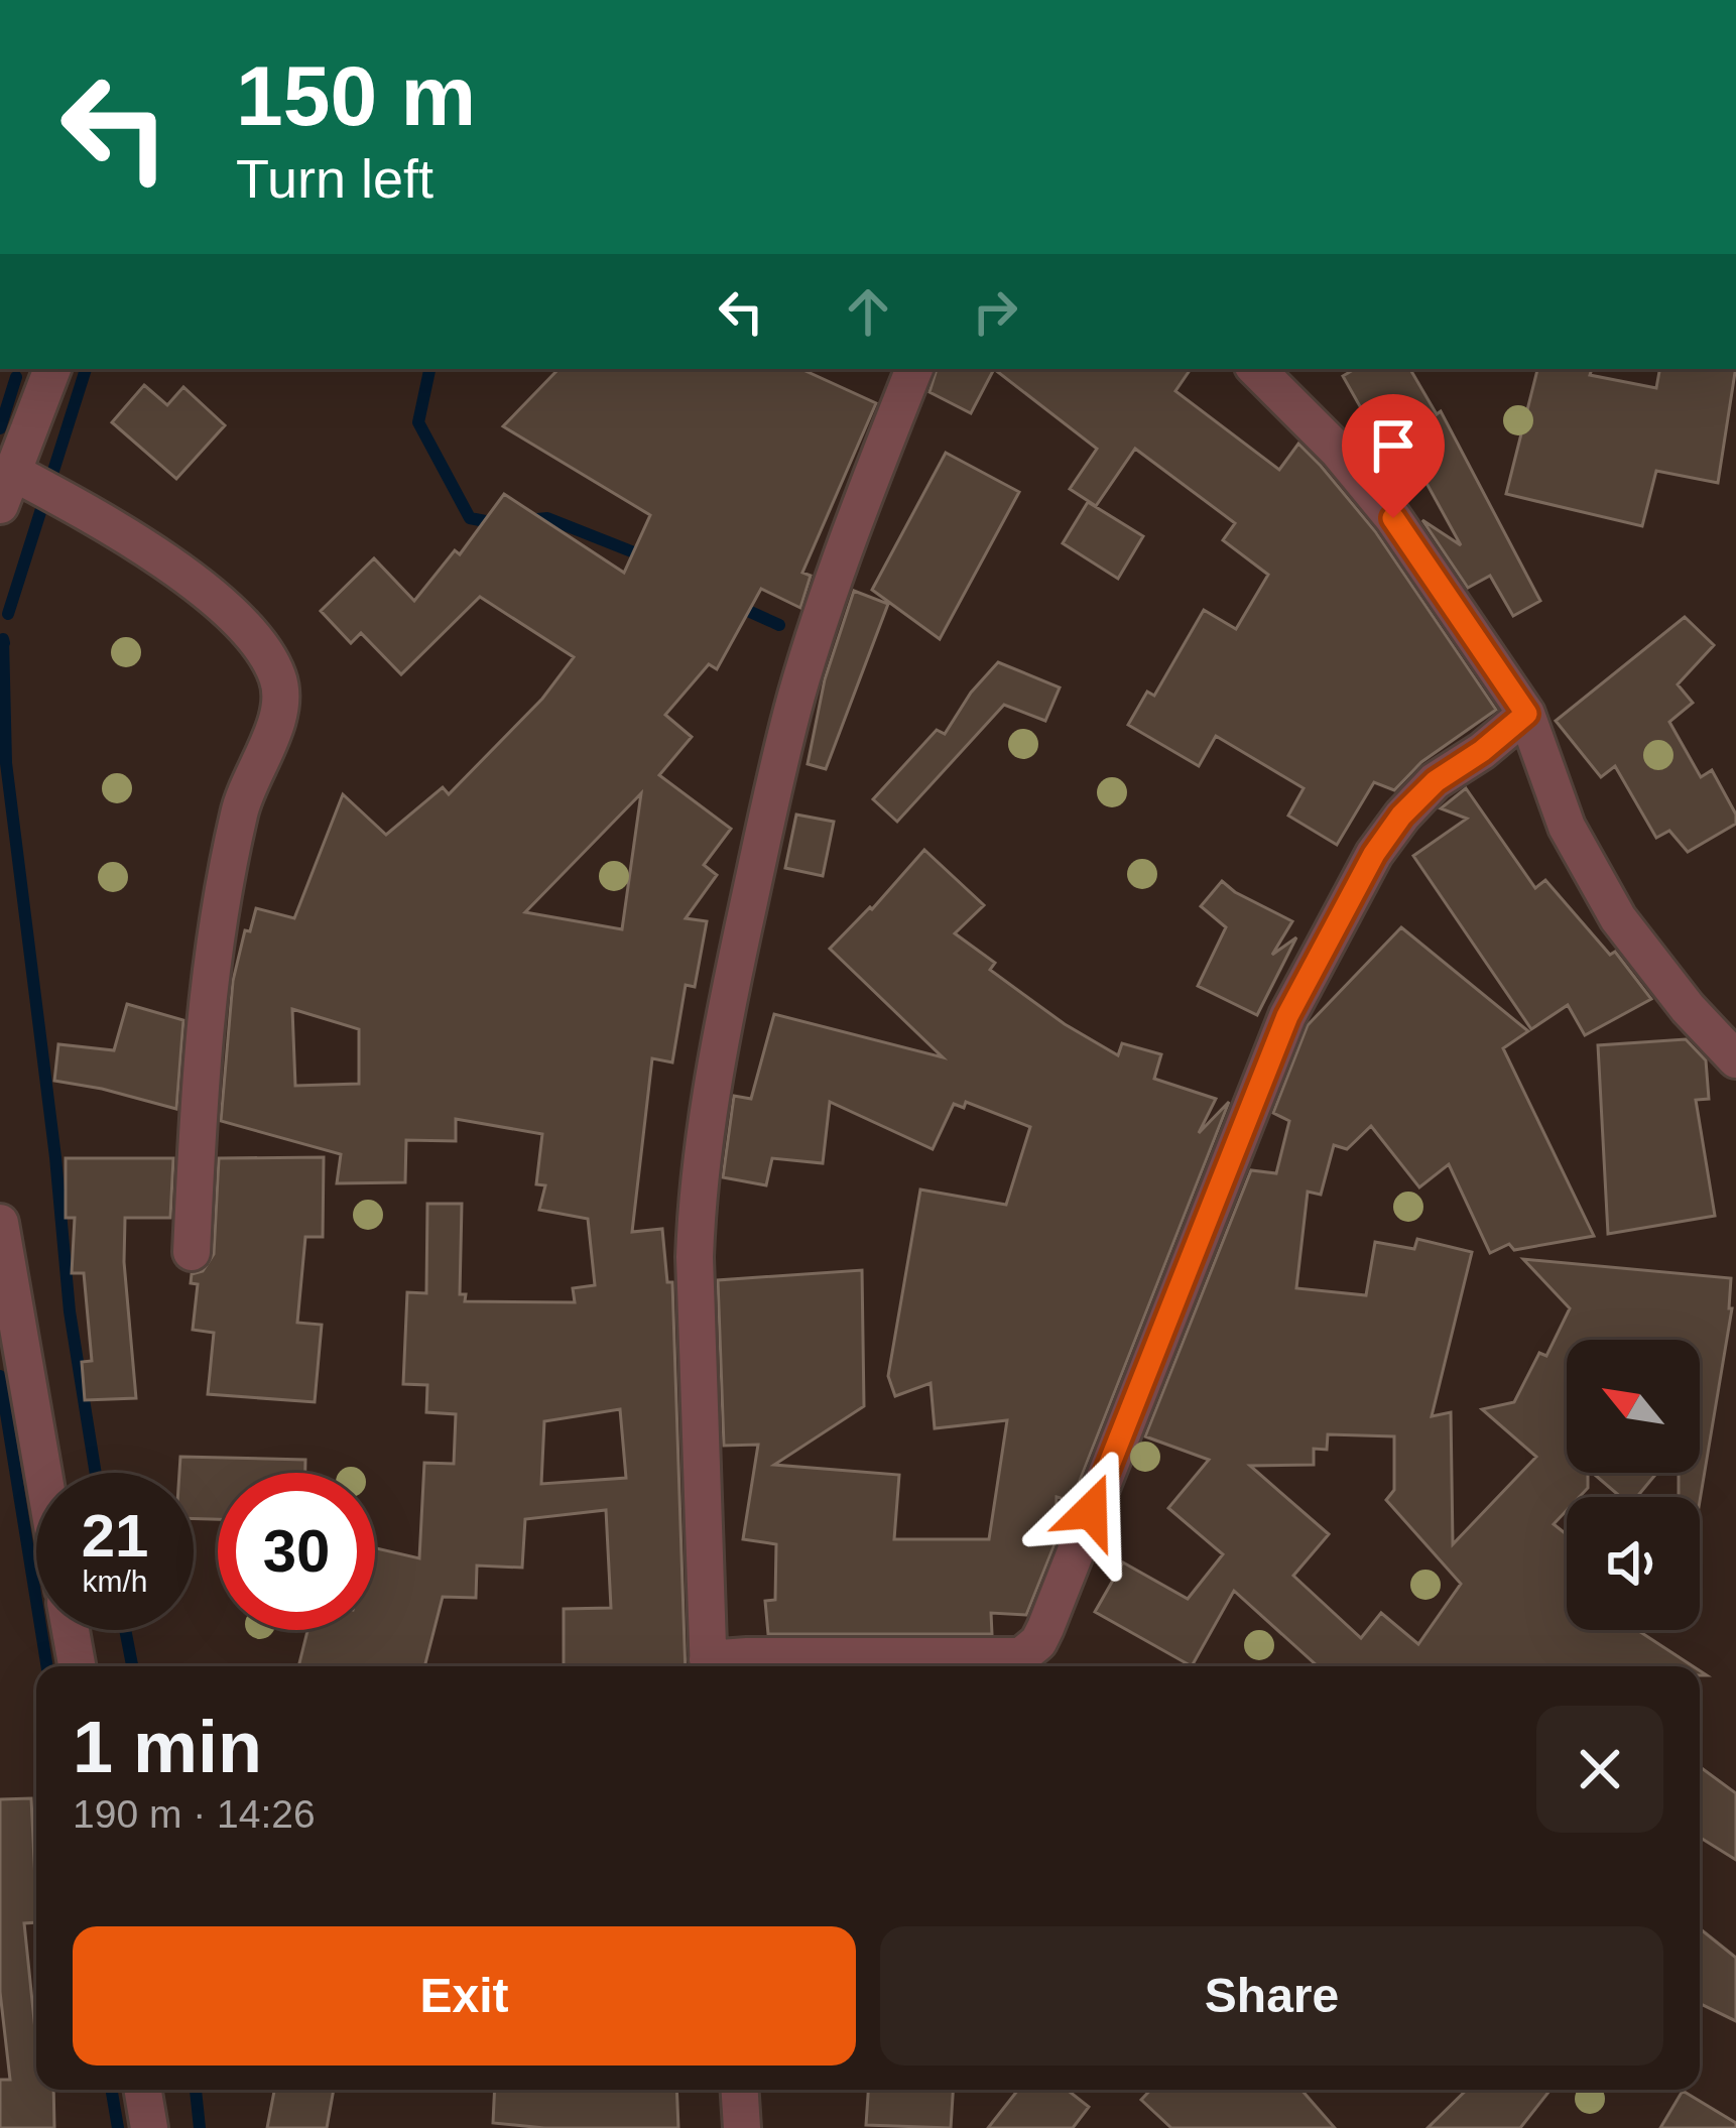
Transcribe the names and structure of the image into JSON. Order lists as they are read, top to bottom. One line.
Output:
{"north":"top left","page":{"turn":["150 m","Turn left"],"speed":"21 km/h","limit":"30","heading":["1 min","190 m · 14:26"],"buttons":["Exit","Share"]}}
